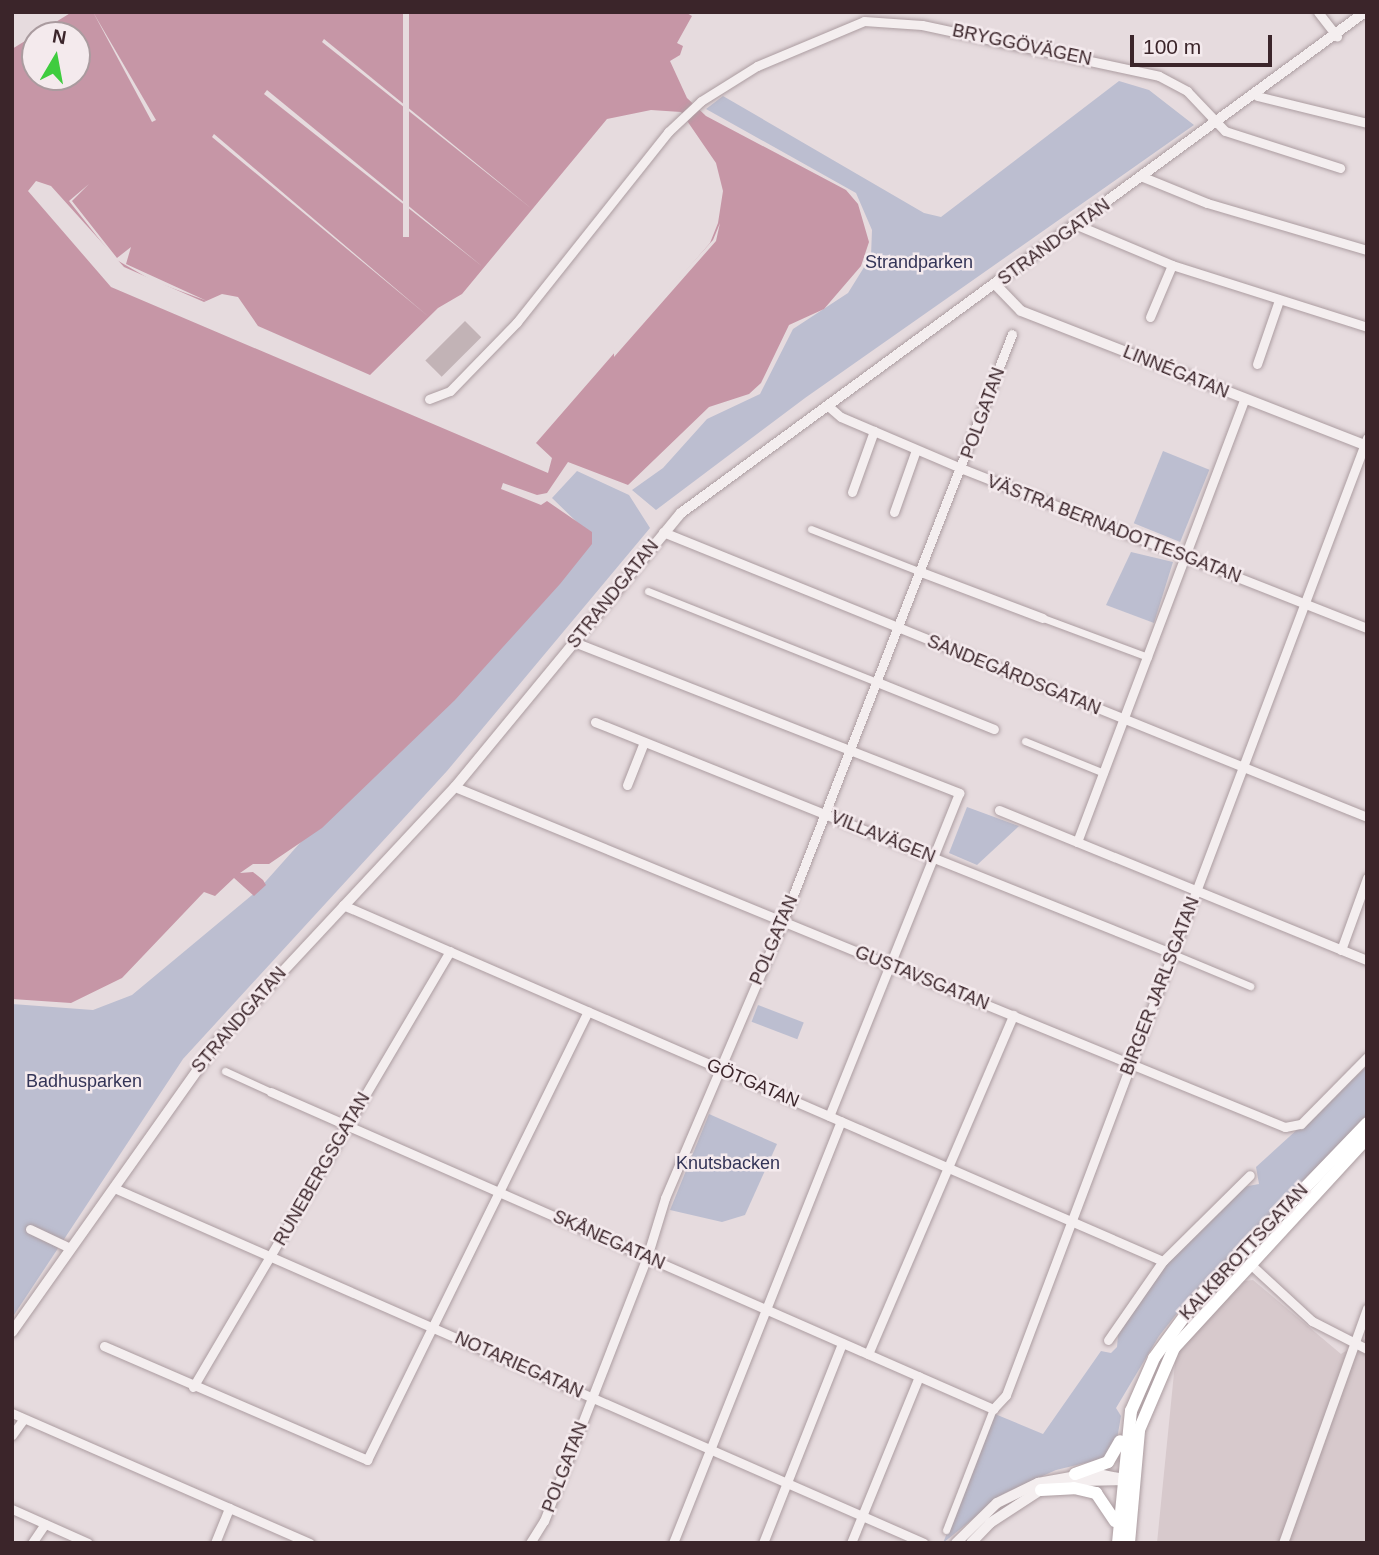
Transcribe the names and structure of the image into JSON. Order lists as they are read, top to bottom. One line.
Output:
{"streets":{"main road":["KALKBROTTSGATAN"],"street":["BRYGGÖVÄGEN","STRANDGATAN","LINNÉGATAN","POLGATAN","VÄSTRA BERNADOTTESGATAN","SANDEGÅRDSGATAN","VILLAVÄGEN","GUSTAVSGATAN","BIRGER JARLSGATAN","GÖTGATAN","RUNEBERGSGATAN","SKÅNEGATAN","NOTARIEGATAN"]},"crossings":[["BRYGGÖVÄGEN","STRANDGATAN"],["STRANDGATAN","LINNÉGATAN"],["STRANDGATAN","VÄSTRA BERNADOTTESGATAN"],["STRANDGATAN","SANDEGÅRDSGATAN"],["STRANDGATAN","GUSTAVSGATAN"],["STRANDGATAN","GÖTGATAN"],["STRANDGATAN","NOTARIEGATAN"],["LINNÉGATAN","BIRGER JARLSGATAN"],["POLGATAN","VÄSTRA BERNADOTTESGATAN"],["POLGATAN","SANDEGÅRDSGATAN"],["POLGATAN","VILLAVÄGEN"],["POLGATAN","GUSTAVSGATAN"],["POLGATAN","GÖTGATAN"],["POLGATAN","SKÅNEGATAN"],["POLGATAN","NOTARIEGATAN"],["VÄSTRA BERNADOTTESGATAN","BIRGER JARLSGATAN"],["SANDEGÅRDSGATAN","BIRGER JARLSGATAN"],["VILLAVÄGEN","BIRGER JARLSGATAN"],["GUSTAVSGATAN","BIRGER JARLSGATAN"],["BIRGER JARLSGATAN","GÖTGATAN"],["BIRGER JARLSGATAN","SKÅNEGATAN"],["GÖTGATAN","RUNEBERGSGATAN"],["RUNEBERGSGATAN","SKÅNEGATAN"],["RUNEBERGSGATAN","NOTARIEGATAN"]],"parks":["Strandparken","Badhusparken","Knutsbacken"],"scale_bar":"100 m","north":"top"}
